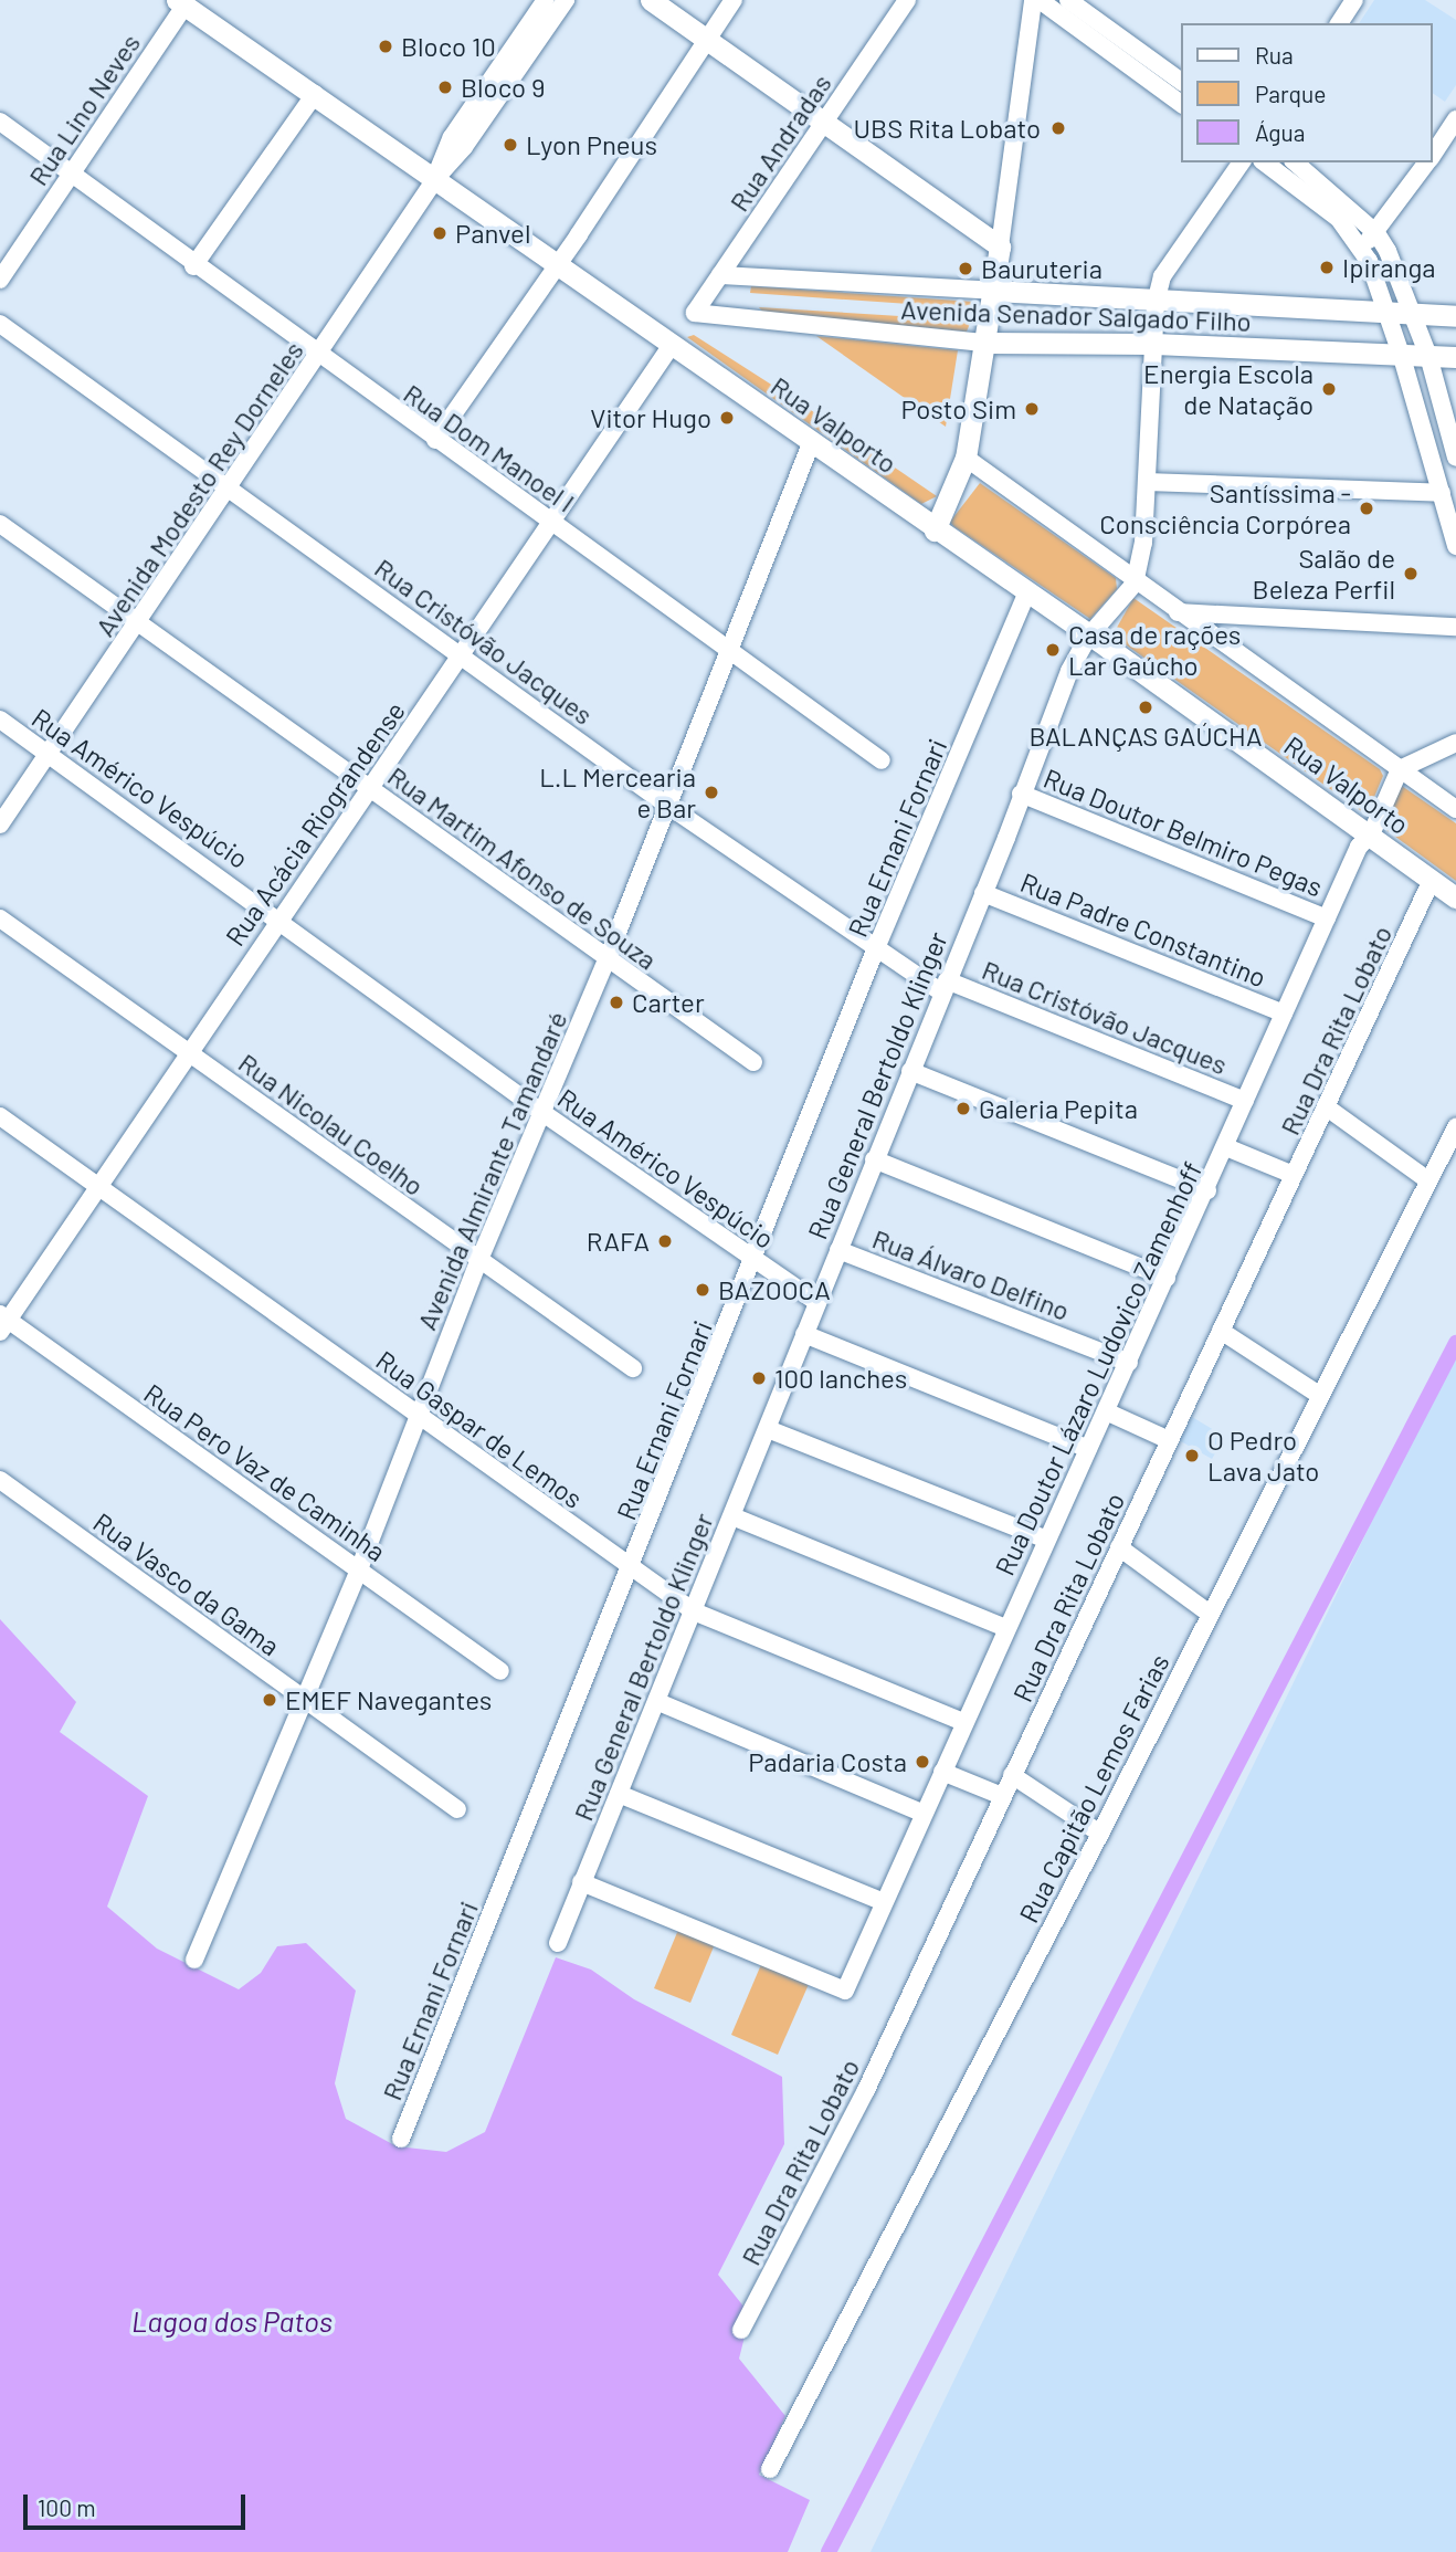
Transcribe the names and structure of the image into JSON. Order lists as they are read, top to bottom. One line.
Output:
{"streets":{"main road":["Avenida Senador Salgado Filho","Rua Valporto"],"street":["Rua Lino Neves","Rua Andradas","Rua Dom Manoel I","Avenida Modesto Rey Dorneles","Rua Cristóvão Jacques","Rua Américo Vespúcio","Rua Acácia Riograndense","Rua Doutor Belmiro Pegas","Rua Ernani Fornari","Rua Martim Afonso de Souza","Rua Padre Constantino","Rua Dra Rita Lobato","Rua General Bertoldo Klinger","Rua Nicolau Coelho","Avenida Almirante Tamandaré","Rua Álvaro Delfino","Rua Doutor Lázaro Ludovico Zamenhoff","Rua Gaspar de Lemos","Rua Pero Vaz de Caminha","Rua Vasco da Gama","Rua Capitão Lemos Farias"]},"crossings":[["Rua Lino Neves","Rua Valporto"],["Rua Lino Neves","Rua Dom Manoel I"],["Rua Andradas","Avenida Senador Salgado Filho"],["Rua Valporto","Avenida Modesto Rey Dorneles"],["Rua Valporto","Rua Acácia Riograndense"],["Rua Valporto","Rua Ernani Fornari"],["Rua Valporto","Rua Dra Rita Lobato"],["Rua Valporto","Rua General Bertoldo Klinger"],["Rua Valporto","Avenida Almirante Tamandaré"],["Rua Valporto","Rua Doutor Lázaro Ludovico Zamenhoff"],["Rua Dom Manoel I","Avenida Modesto Rey Dorneles"],["Rua Dom Manoel I","Rua Acácia Riograndense"],["Rua Dom Manoel I","Avenida Almirante Tamandaré"],["Avenida Modesto Rey Dorneles","Rua Cristóvão Jacques"],["Avenida Modesto Rey Dorneles","Rua Américo Vespúcio"],["Avenida Modesto Rey Dorneles","Rua Martim Afonso de Souza"],["Rua Cristóvão Jacques","Rua Acácia Riograndense"],["Rua Cristóvão Jacques","Rua Ernani Fornari"],["Rua Cristóvão Jacques","Rua General Bertoldo Klinger"],["Rua Cristóvão Jacques","Avenida Almirante Tamandaré"],["Rua Cristóvão Jacques","Rua Doutor Lázaro Ludovico Zamenhoff"],["Rua Américo Vespúcio","Rua Acácia Riograndense"],["Rua Américo Vespúcio","Rua Ernani Fornari"],["Rua Américo Vespúcio","Rua General Bertoldo Klinger"],["Rua Américo Vespúcio","Avenida Almirante Tamandaré"],["Rua Acácia Riograndense","Rua Martim Afonso de Souza"],["Rua Acácia Riograndense","Rua Nicolau Coelho"],["Rua Acácia Riograndense","Rua Gaspar de Lemos"],["Rua Acácia Riograndense","Rua Pero Vaz de Caminha"],["Rua Doutor Belmiro Pegas","Rua General Bertoldo Klinger"],["Rua Doutor Belmiro Pegas","Rua Doutor Lázaro Ludovico Zamenhoff"],["Rua Ernani Fornari","Rua Gaspar de Lemos"],["Rua Martim Afonso de Souza","Avenida Almirante Tamandaré"],["Rua Padre Constantino","Rua General Bertoldo Klinger"],["Rua Padre Constantino","Rua Doutor Lázaro Ludovico Zamenhoff"],["Rua General Bertoldo Klinger","Rua Álvaro Delfino"],["Rua General Bertoldo Klinger","Rua Doutor Lázaro Ludovico Zamenhoff"],["Rua General Bertoldo Klinger","Rua Gaspar de Lemos"],["Rua Nicolau Coelho","Avenida Almirante Tamandaré"],["Avenida Almirante Tamandaré","Rua Gaspar de Lemos"],["Avenida Almirante Tamandaré","Rua Pero Vaz de Caminha"],["Avenida Almirante Tamandaré","Rua Vasco da Gama"],["Rua Álvaro Delfino","Rua Doutor Lázaro Ludovico Zamenhoff"],["Rua Doutor Lázaro Ludovico Zamenhoff","Rua Gaspar de Lemos"]],"water":["Lagoa dos Patos"],"places":["Bloco 10","Bloco 9","UBS Rita Lobato","Lyon Pneus","Panvel","Ipiranga","Bauruteria","Energia Escola de Natação","Posto Sim","Vitor Hugo","Santíssima - Consciência Corpórea","Salão de Beleza Perfil","Casa de rações Lar Gaúcho","BALANÇAS GAÚCHA","L.L Mercearia e Bar","Carter","Galeria Pepita","RAFA","BAZOOCA","100 lanches","O Pedro Lava Jato","EMEF Navegantes","Padaria Costa"],"legend":["Rua","Parque","Água"],"scale_bar":"100 m"}
